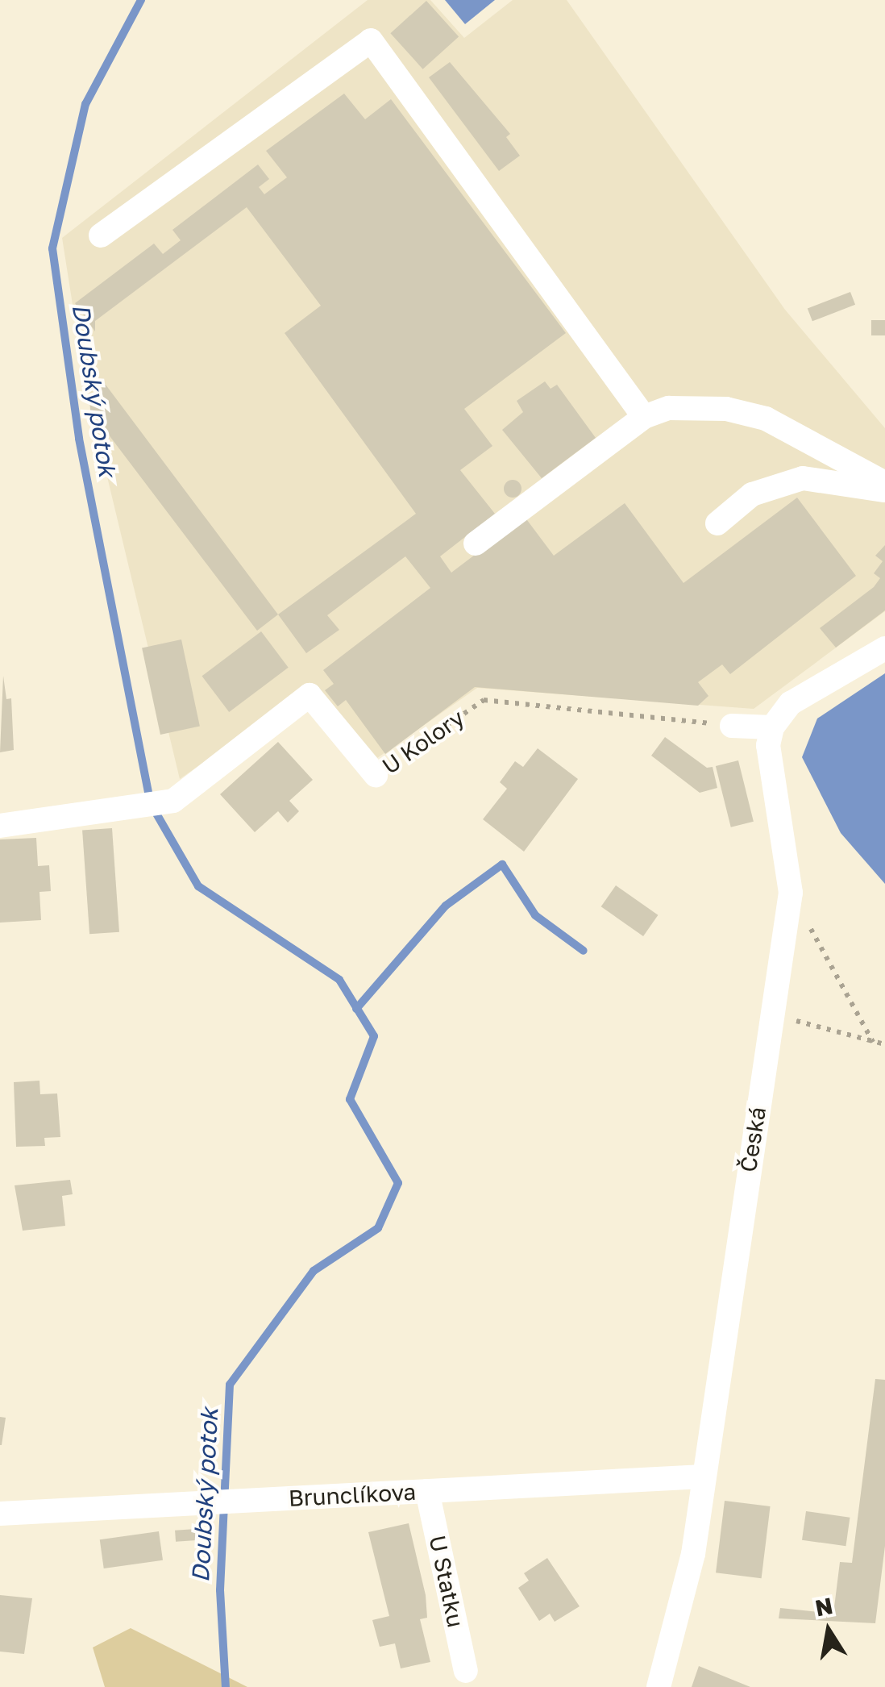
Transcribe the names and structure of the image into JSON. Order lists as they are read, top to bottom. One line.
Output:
{"streets":{"street":["U Kolory","Česká","Brunclíkova","U Statku"]},"crossings":[["Česká","Brunclíkova"],["Brunclíkova","U Statku"]],"water":["Doubský potok"],"north":"top"}
